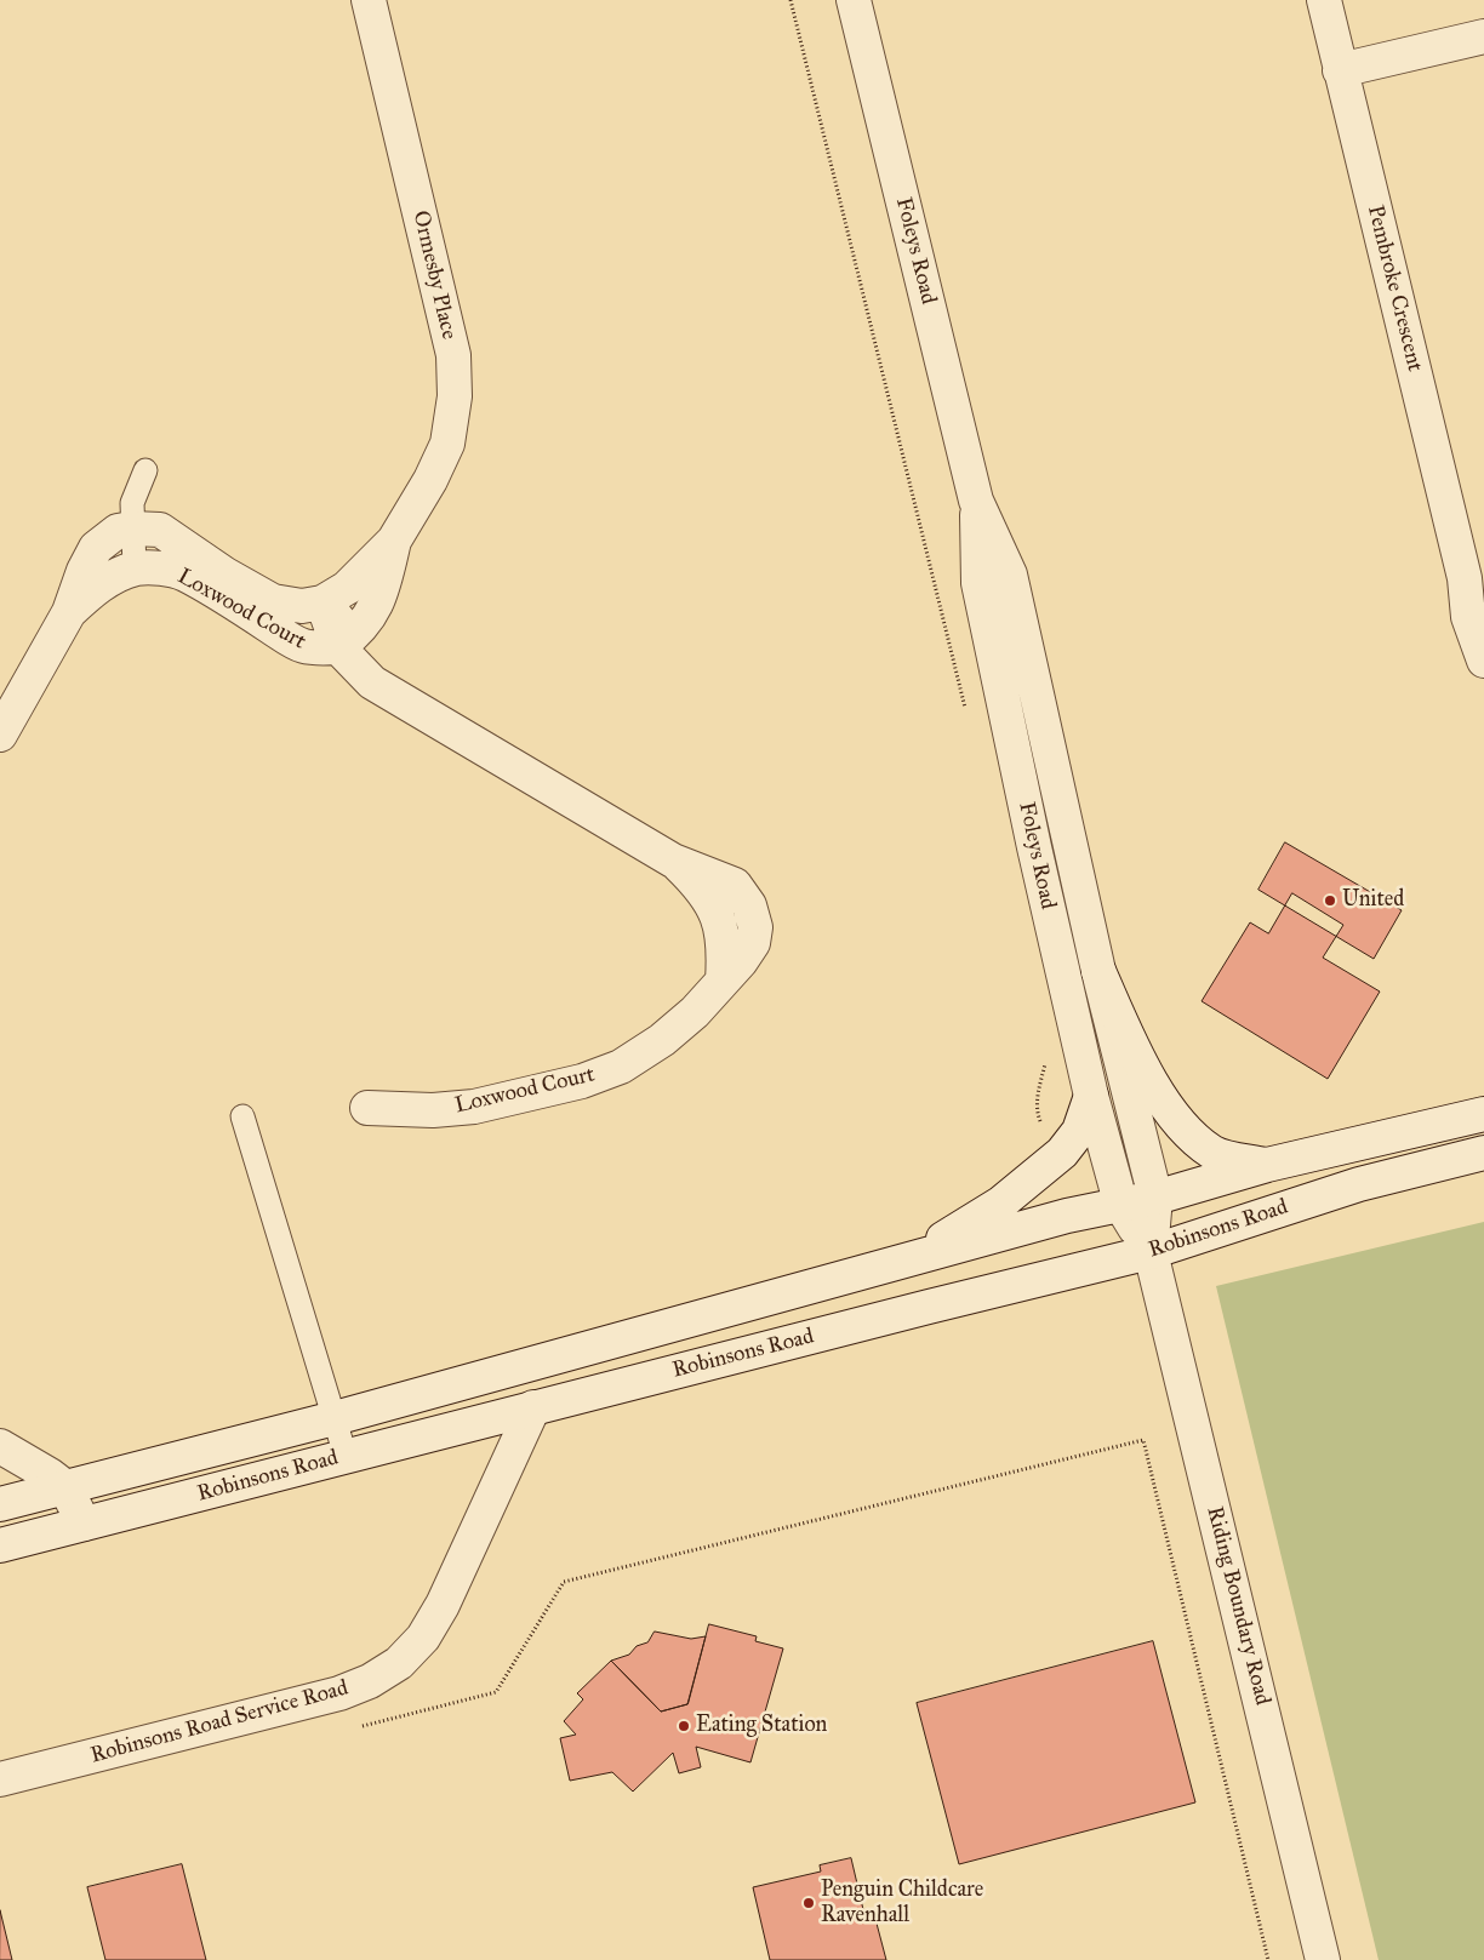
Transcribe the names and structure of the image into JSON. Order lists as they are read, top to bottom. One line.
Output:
{"streets":{"street":["Foleys Road","Ormesby Place","Pembroke Crescent","Loxwood Court","Robinsons Road","Riding Boundary Road","Robinsons Road Service Road"]},"crossings":[["Foleys Road","Robinsons Road"],["Foleys Road","Riding Boundary Road"],["Ormesby Place","Loxwood Court"],["Robinsons Road","Riding Boundary Road"],["Robinsons Road","Robinsons Road Service Road"]],"places":["United","Eating Station","Penguin Childcare Ravenhall"]}
